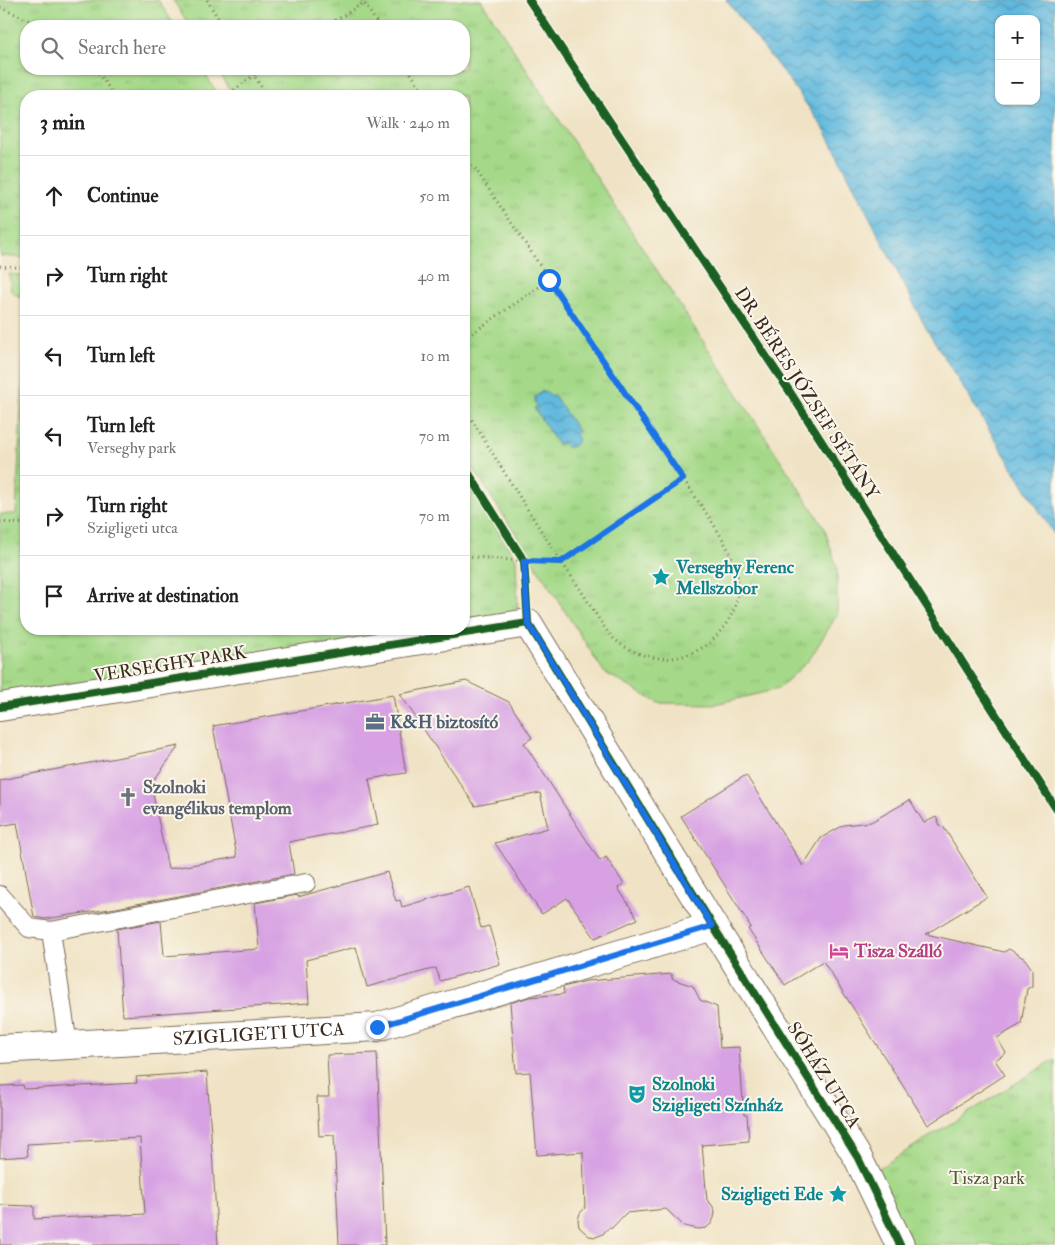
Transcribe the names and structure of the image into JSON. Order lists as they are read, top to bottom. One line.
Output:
{"streets":{"street":["VERSEGHY PARK","SZIGLIGETI UTCA","SÓHÁZ UTCA"],"cycle path":["DR. BÉRES JÓZSEF SÉTÁNY"]},"crossings":[["VERSEGHY PARK","SZIGLIGETI UTCA"],["VERSEGHY PARK","SÓHÁZ UTCA"],["SZIGLIGETI UTCA","SÓHÁZ UTCA"]],"parks":["Tisza park"],"places":{"place":["Verseghy Ferenc Mellszobor","Szigligeti Ede"],"office":["K&H biztosító"],"church":["Szolnoki evangélikus templom"],"hotel":["Tisza Szálló"],"theatre":["Szolnoki Szigligeti Színház"]},"page":{"map_buttons":["+","−"],"search":"Search here","heading":["3 min","Walk · 240 m"],"list":[["Continue","50 m"],["Turn right","40 m"],["Turn left","10 m"],["Turn left","Verseghy park","70 m"],["Turn right","Szigligeti utca","70 m"],"Arrive at destination"]}}
